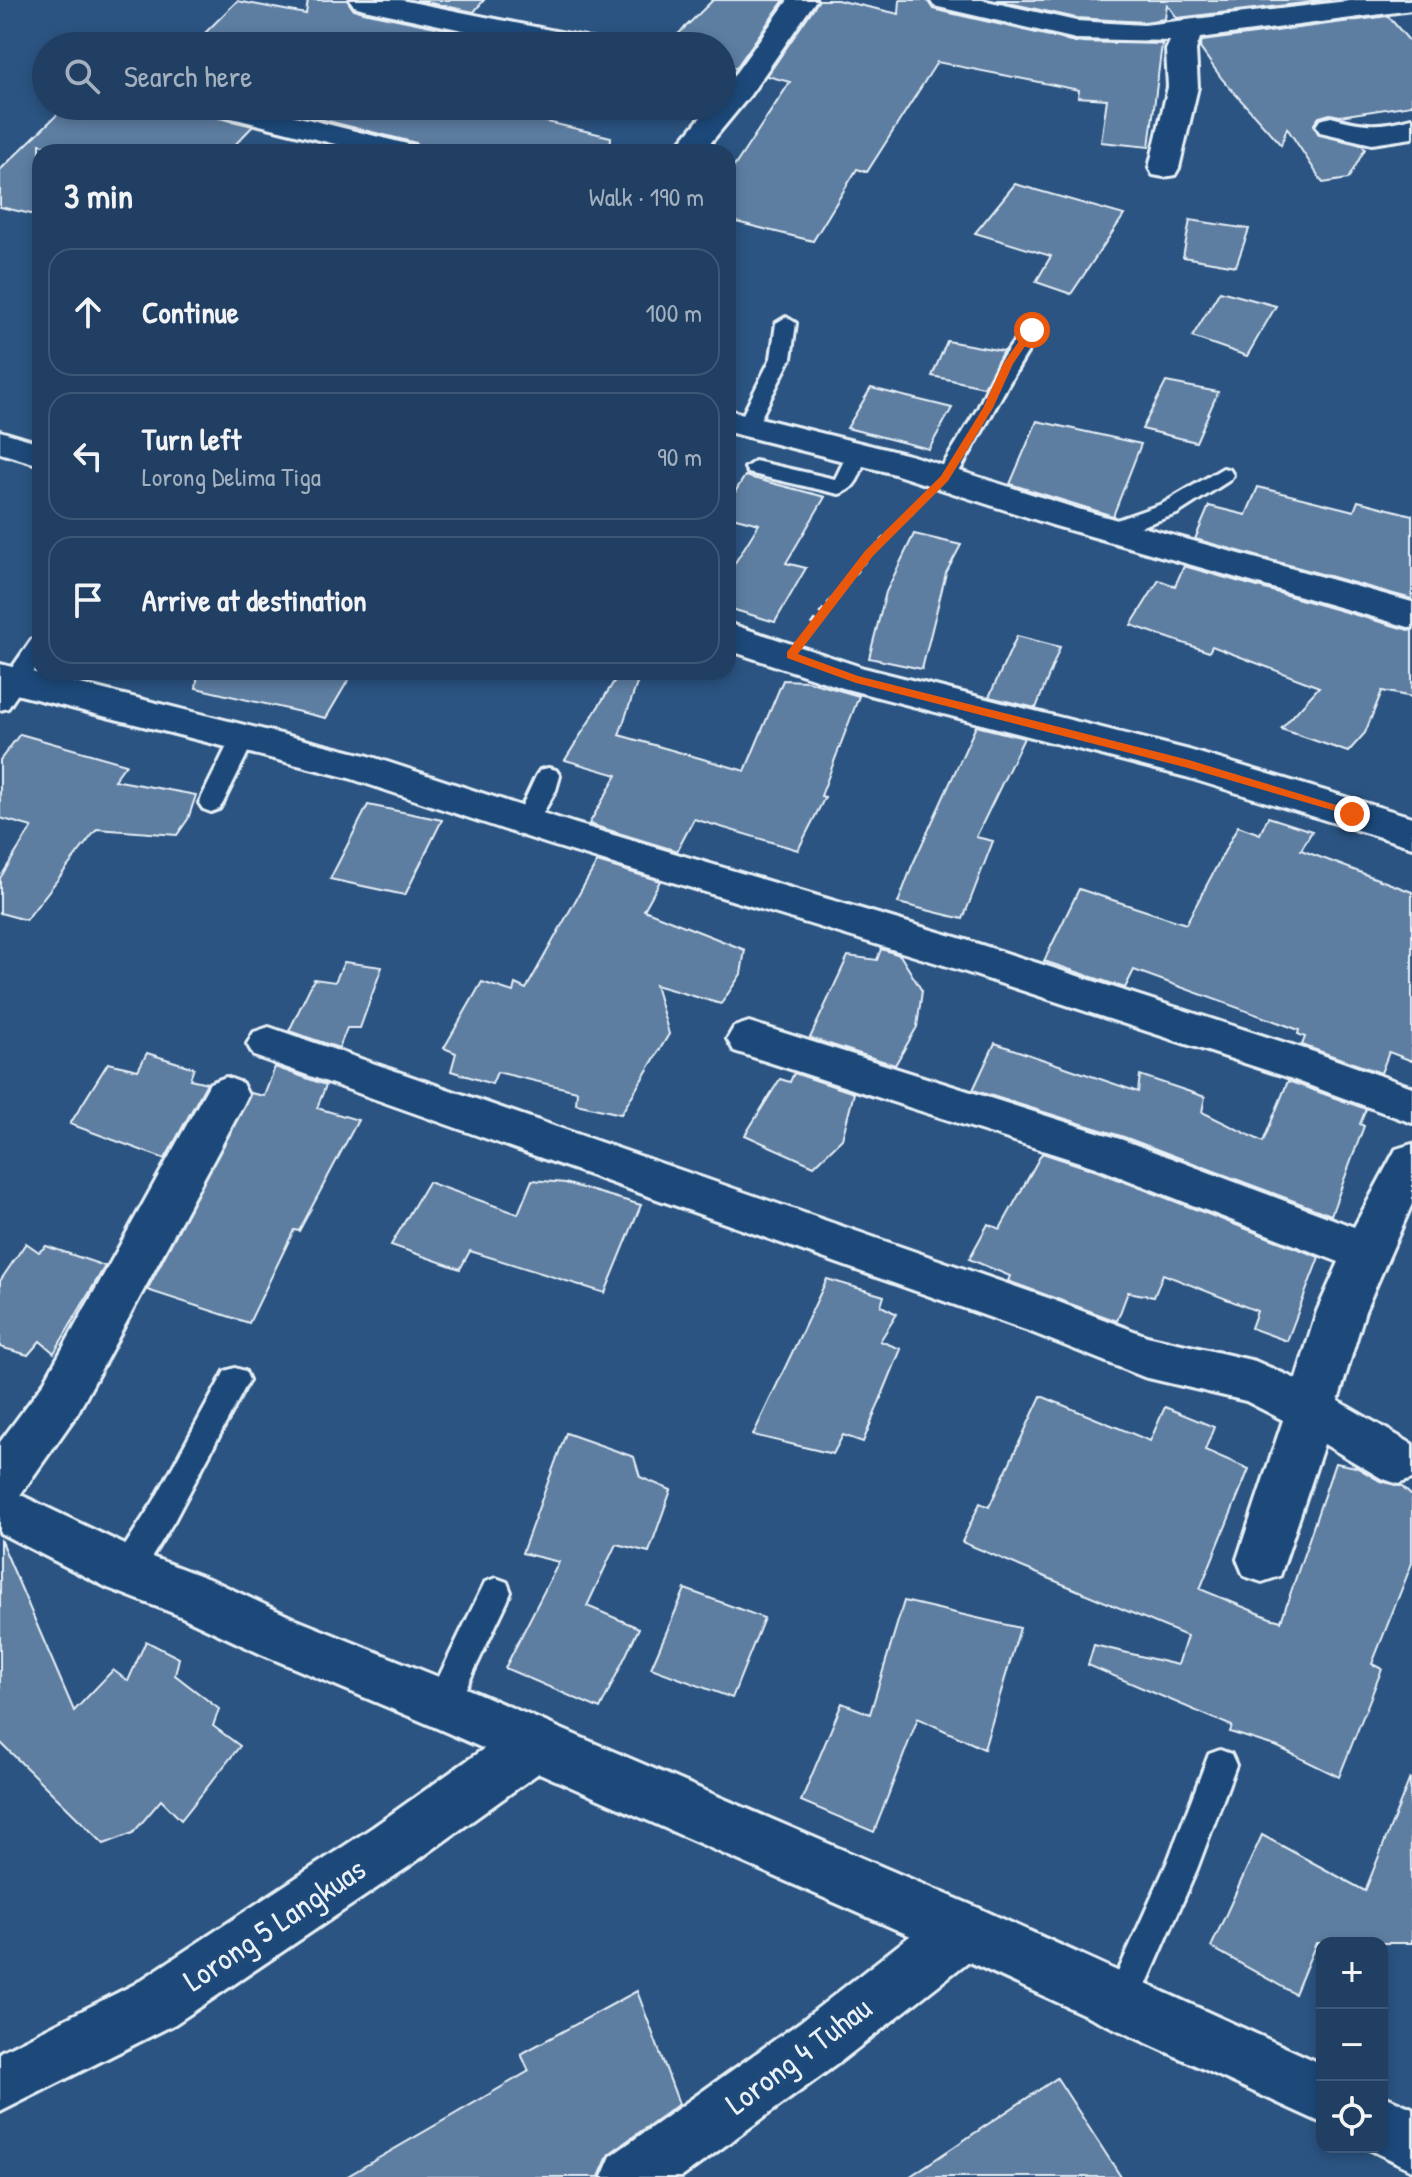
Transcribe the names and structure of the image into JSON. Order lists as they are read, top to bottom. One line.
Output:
{"streets":{"street":["Lorong 5 Langkuas","Lorong 4 Tuhau"]},"page":{"search":"Search here","heading":["3 min","Walk · 190 m"],"list":[["Continue","100 m"],["Turn left","Lorong Delima Tiga","90 m"],"Arrive at destination"],"map_buttons":["+","−"]}}
